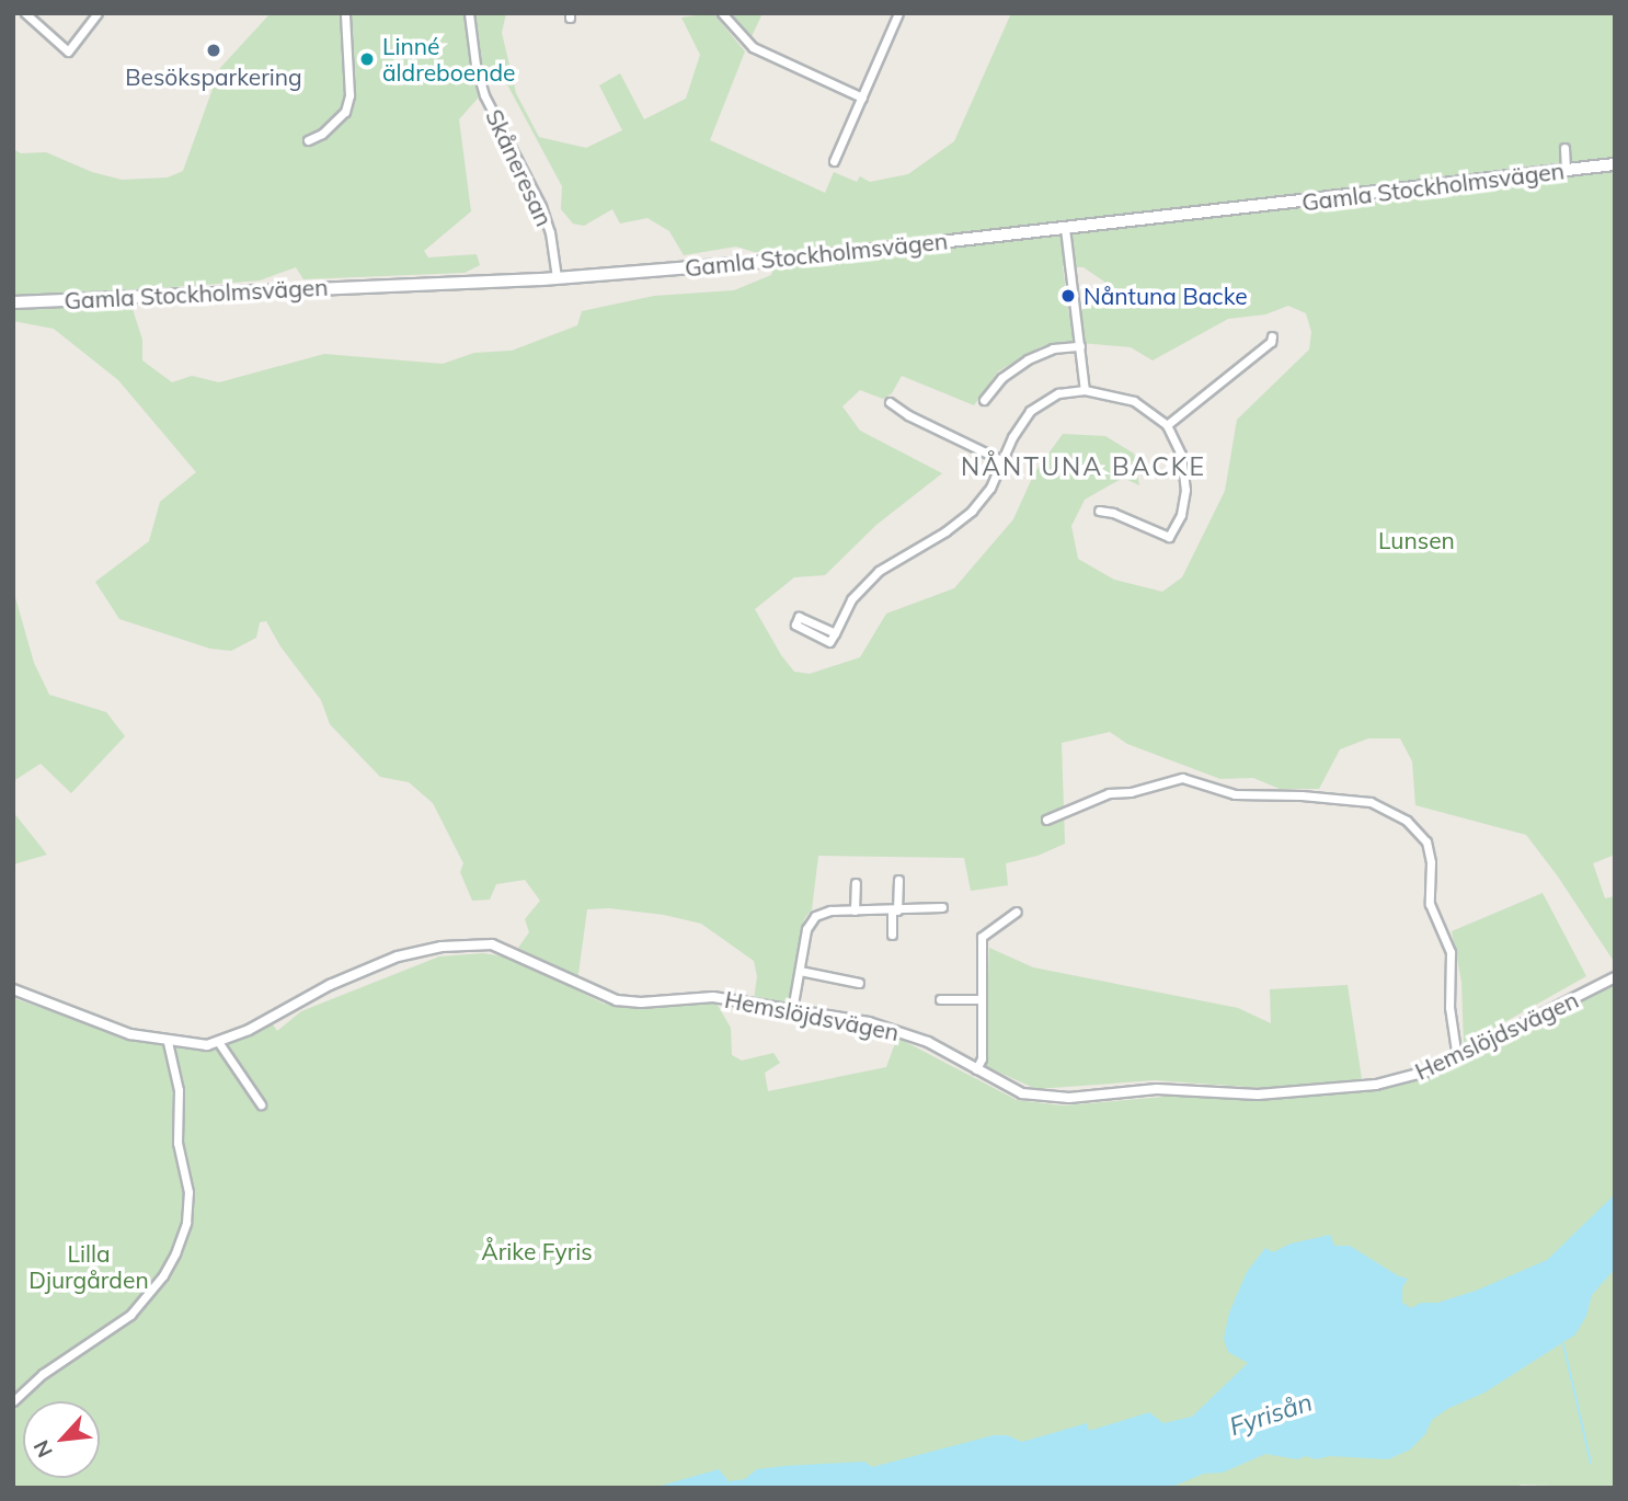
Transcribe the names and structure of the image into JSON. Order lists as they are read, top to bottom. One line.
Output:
{"streets":{"main road":["Gamla Stockholmsvägen"],"street":["Skåneresan","Hemslöjdsvägen"]},"crossings":[["Skåneresan","Gamla Stockholmsvägen"]],"districts":["NÅNTUNA BACKE"],"water":["Fyrisån"],"parks":["Lunsen","Årike Fyris","Lilla Djurgården"],"places":["Besöksparkering","Linné äldreboende","Nåntuna Backe"],"north":"bottom left"}
